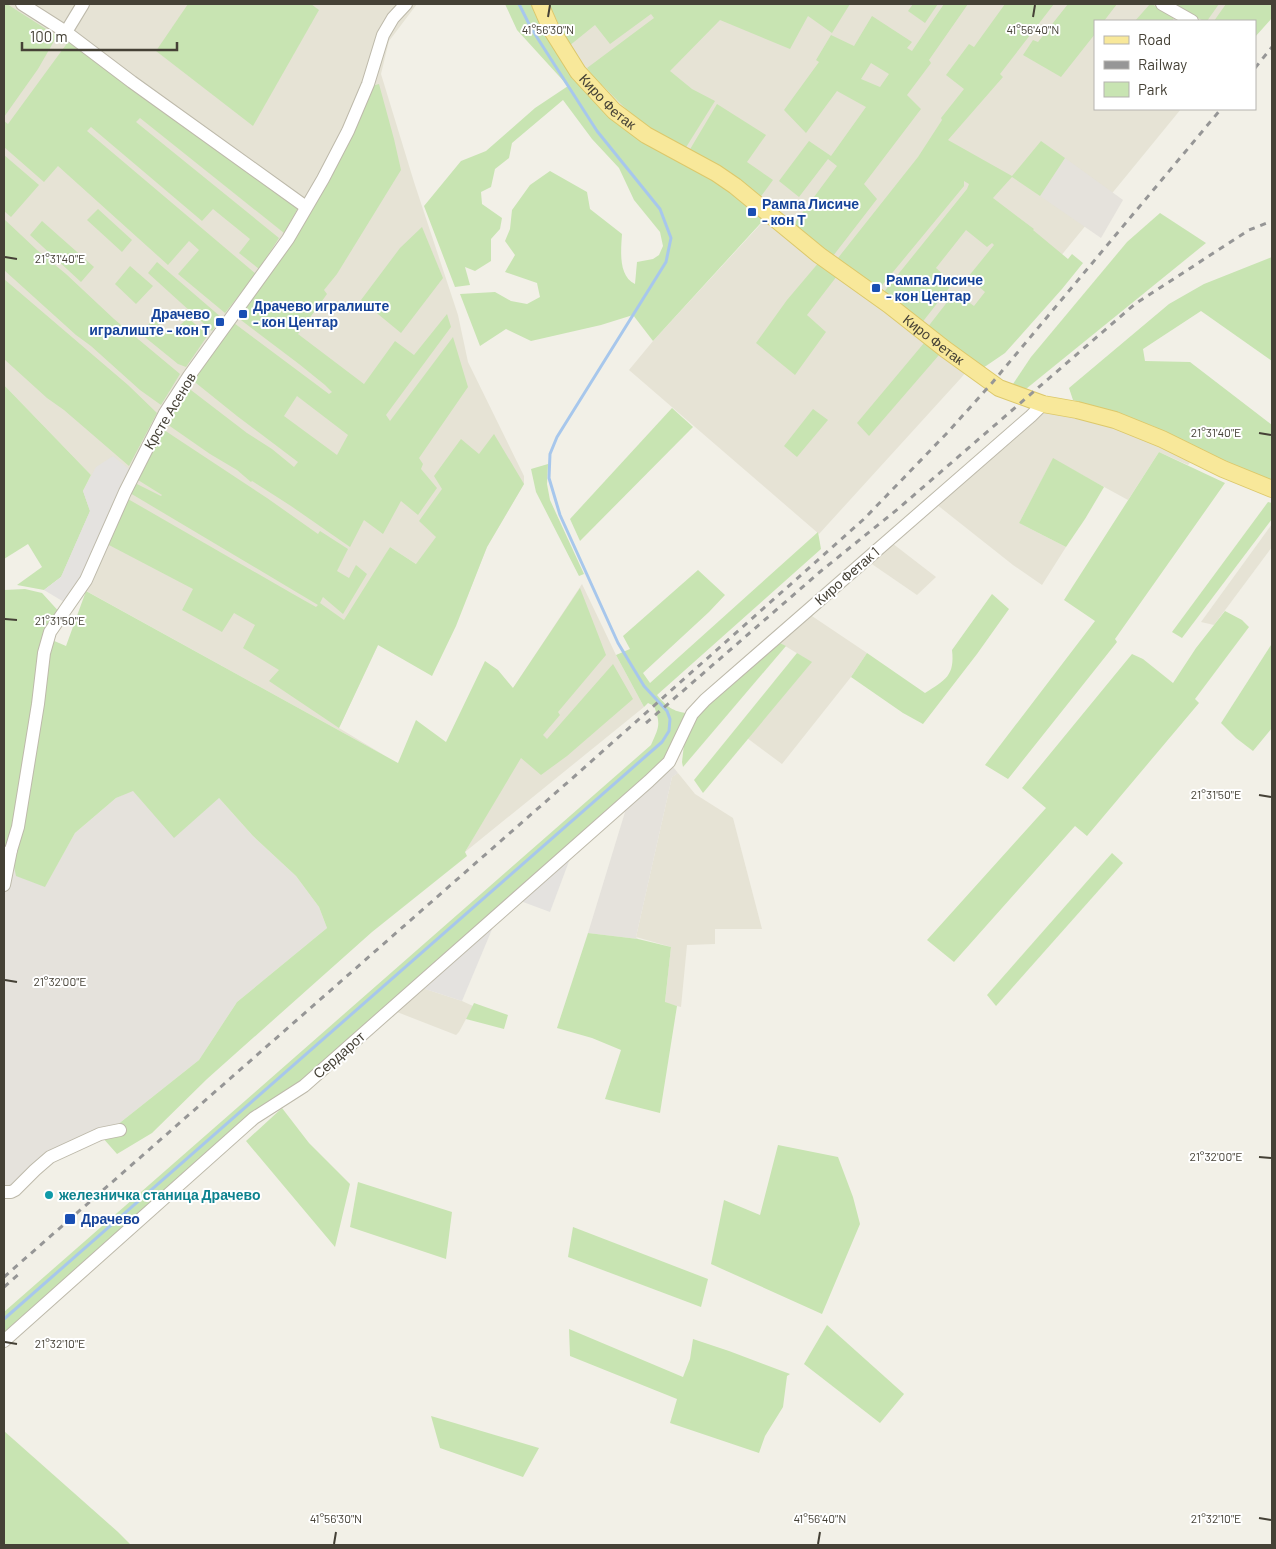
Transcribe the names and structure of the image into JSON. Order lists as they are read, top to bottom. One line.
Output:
{"streets":{"main road":["Киро Фетак"],"street":["Крсте Асенов","Киро Фетак 1","Сердарот"]},"crossings":[["Киро Фетак","Киро Фетак 1"],["Киро Фетак 1","Сердарот"]],"places":{"transit":["Рампа Лисиче - кон Т","Рампа Лисиче - кон Центар","Драчево игралиште - кон Центар","Драчево игралиште - кон T","Драчево"],"other":["железничка станица Драчево"]},"legend":["Road","Railway","Park"],"scale_bar":"100 m","coordinates":["41°56'30\"N","41°56'40\"N","21°31'40\"E","21°31'50\"E","21°32'00\"E","21°32'10\"E"]}
